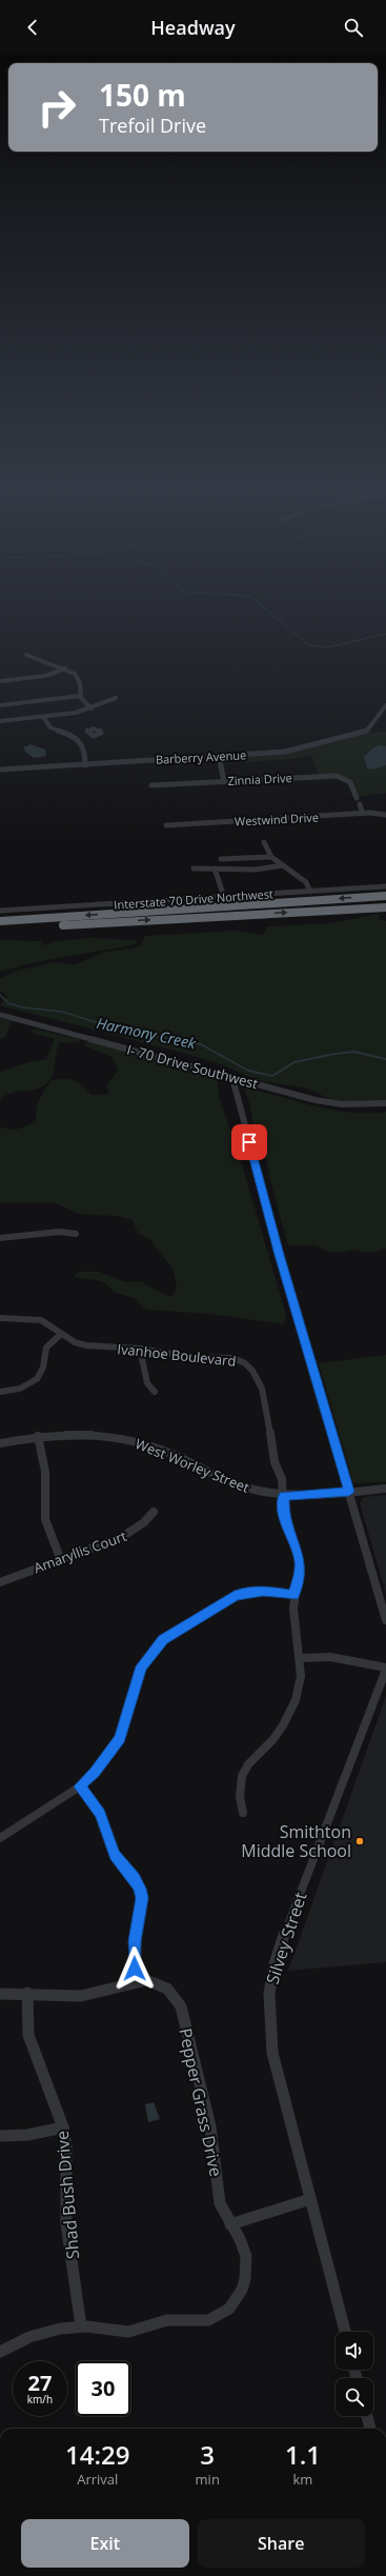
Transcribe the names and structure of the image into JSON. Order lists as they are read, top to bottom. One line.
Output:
{"streets":{"street":["Barberry Avenue","Zinnia Drive","Westwind Drive","Interstate 70 Drive Northwest","I- 70 Drive Southwest","Ivanhoe Boulevard","West Worley Street","Amaryllis Court","Silvey Street","Pepper Grass Drive","Shad Bush Drive"]},"crossings":[["Ivanhoe Boulevard","West Worley Street"],["Pepper Grass Drive","Shad Bush Drive"]],"water":["Harmony Creek"],"places":["Smithton Middle School"],"page":{"header":"Headway","turn":["150 m","Trefoil Drive"],"speed":"27 km/h","limit":"30","eta":["14:29","Arrival","3","min","1.1","km"],"buttons":["Exit","Share"]}}
